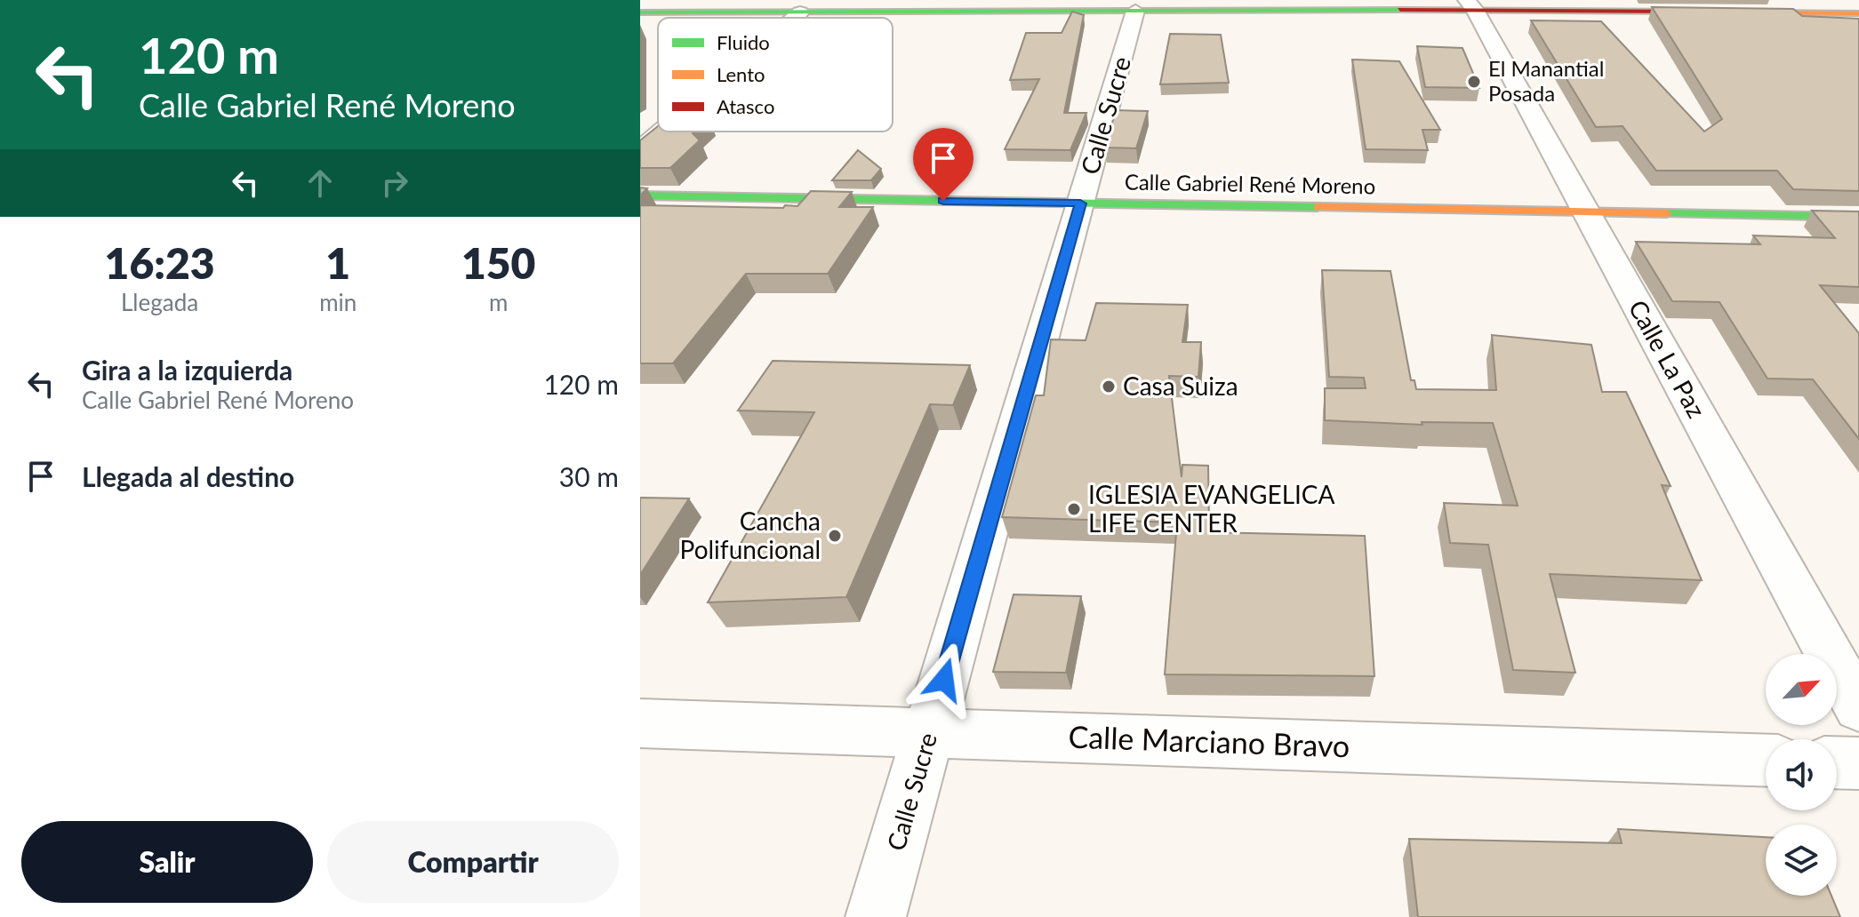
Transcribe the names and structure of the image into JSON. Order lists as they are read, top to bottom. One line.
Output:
{"streets":{"street":["Calle Sucre","Calle Gabriel René Moreno","Calle La Paz","Calle Marciano Bravo"]},"crossings":[["Calle Sucre","Calle Gabriel René Moreno"],["Calle Sucre","Calle Marciano Bravo"],["Calle Gabriel René Moreno","Calle La Paz"]],"places":["El Manantial Posada","Casa Suiza","IGLESIA EVANGELICA LIFE CENTER","Cancha Polifuncional"],"legend":["Fluido","Lento","Atasco"],"north":"top right","page":{"turn":["120 m","Calle Gabriel René Moreno"],"eta":["16:23","Llegada","1","min","150","m"],"list":[{"name":"Gira a la izquierda","note":"Calle Gabriel René Moreno","value":"120 m"},{"name":"Llegada al destino","value":"30 m"}],"buttons":["Salir","Compartir"]}}
